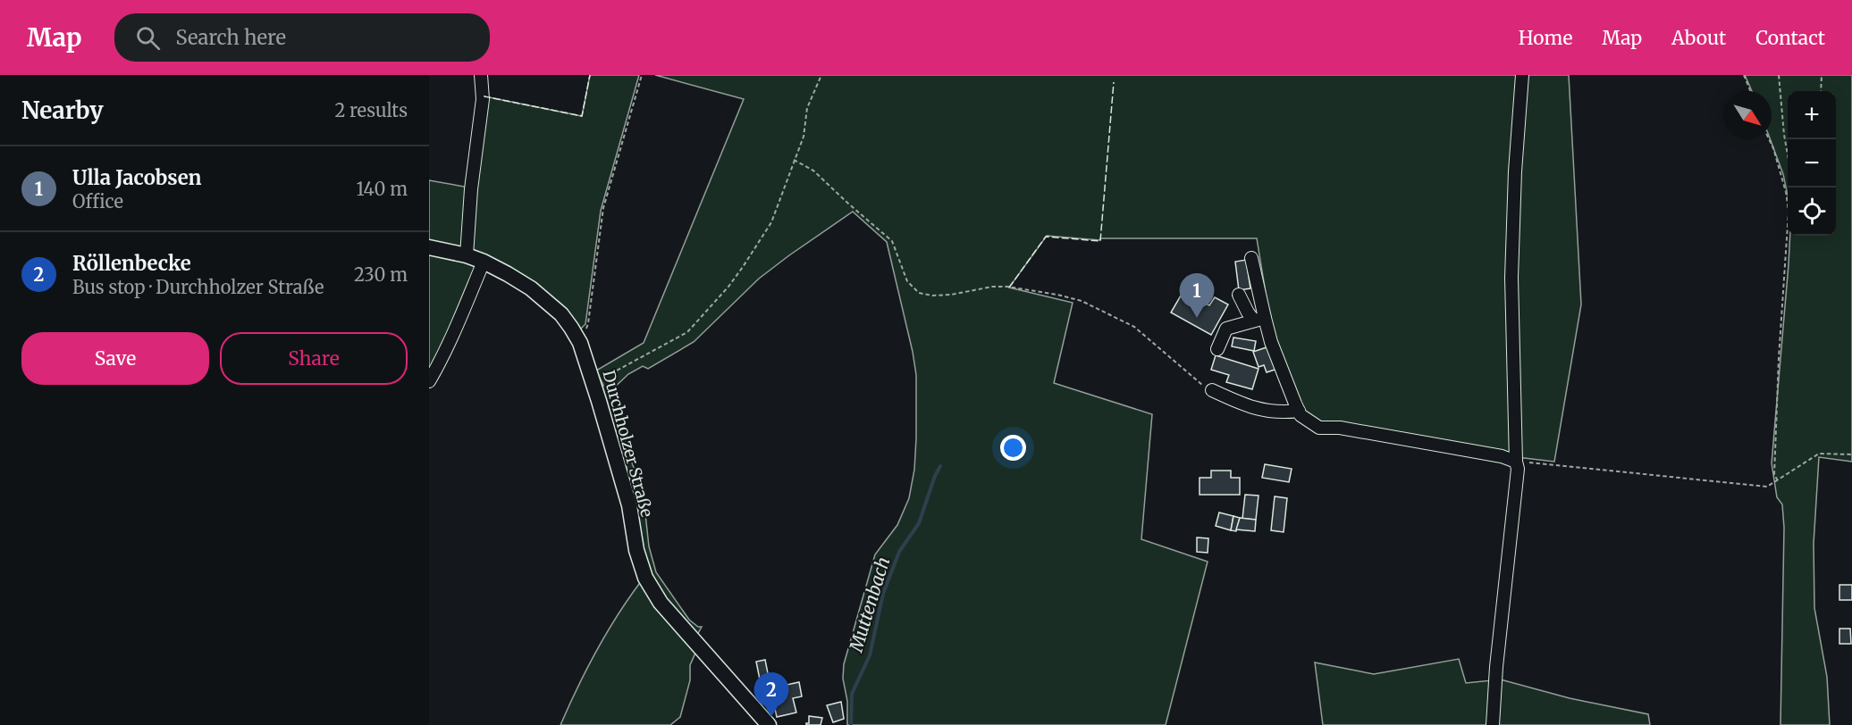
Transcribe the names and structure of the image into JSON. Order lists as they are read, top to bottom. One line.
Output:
{"streets":{"main road":["Durchholzer Straße"]},"water":["Muttenbach"],"north":"bottom right","page":{"header":"Map","search":"Search here","nav":["Home","Map","About","Contact"],"heading":["Nearby","2 results"],"map_buttons":["+","−"],"list":[{"mark":"1","name":"Ulla Jacobsen","note":"Office","value":"140 m"},{"mark":"2","name":"Röllenbecke","note":"Bus stop · Durchholzer Straße","value":"230 m"}],"pins":["1","2"],"buttons":["Save","Share"]}}
